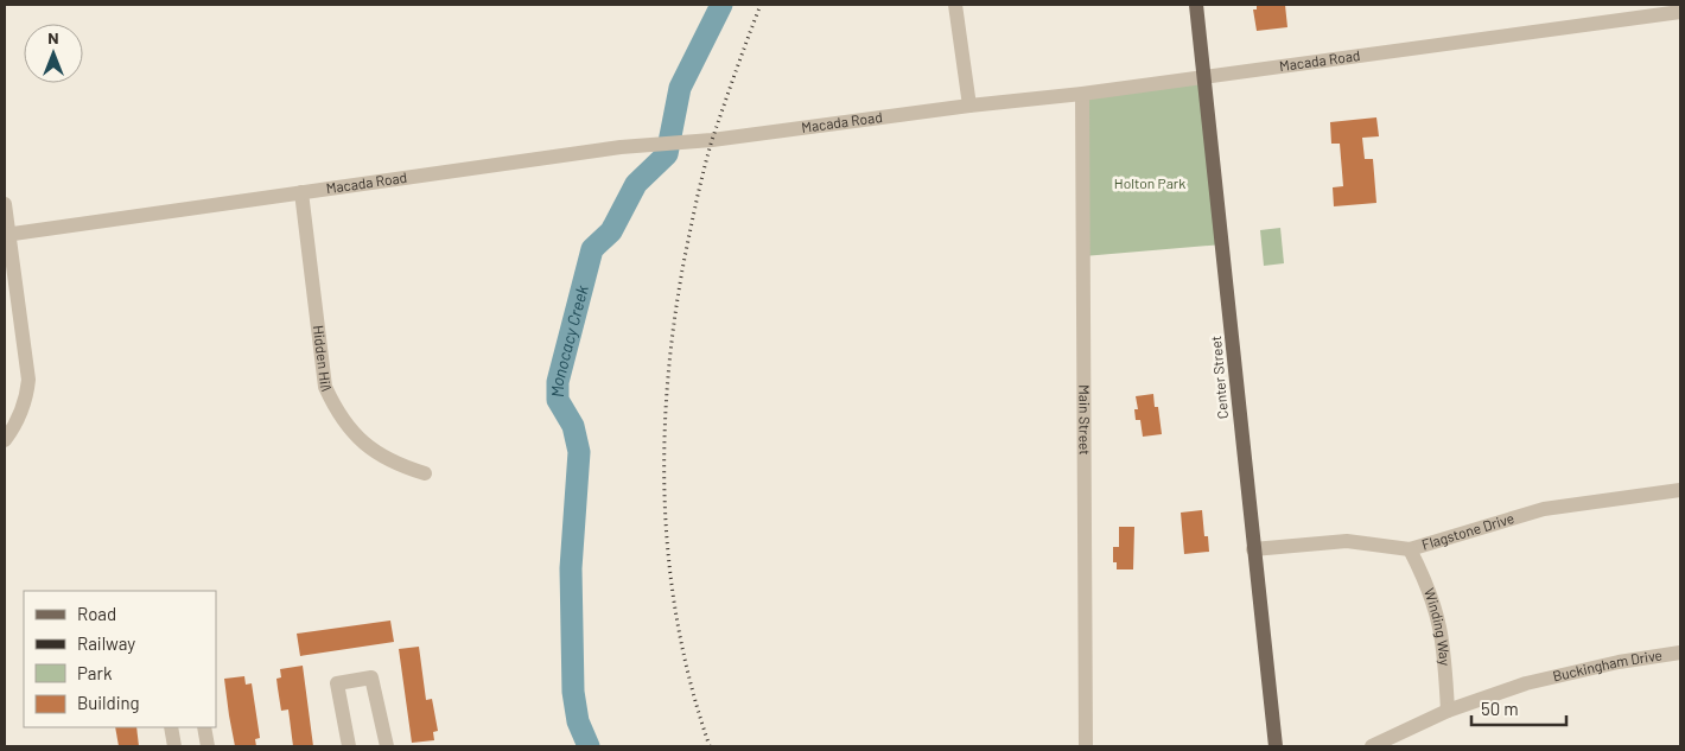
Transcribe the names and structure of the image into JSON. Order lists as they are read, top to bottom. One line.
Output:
{"streets":{"main road":["Center Street"],"street":["Macada Road","Hidden Hill","Main Street","Flagstone Drive","Winding Way","Buckingham Drive"]},"crossings":[["Macada Road","Hidden Hill"],["Macada Road","Center Street"],["Macada Road","Main Street"],["Center Street","Flagstone Drive"],["Flagstone Drive","Winding Way"],["Winding Way","Buckingham Drive"]],"water":["Monocacy Creek"],"parks":["Holton Park"],"legend":["Road","Railway","Park","Building"],"scale_bar":"50 m","north":"top"}
